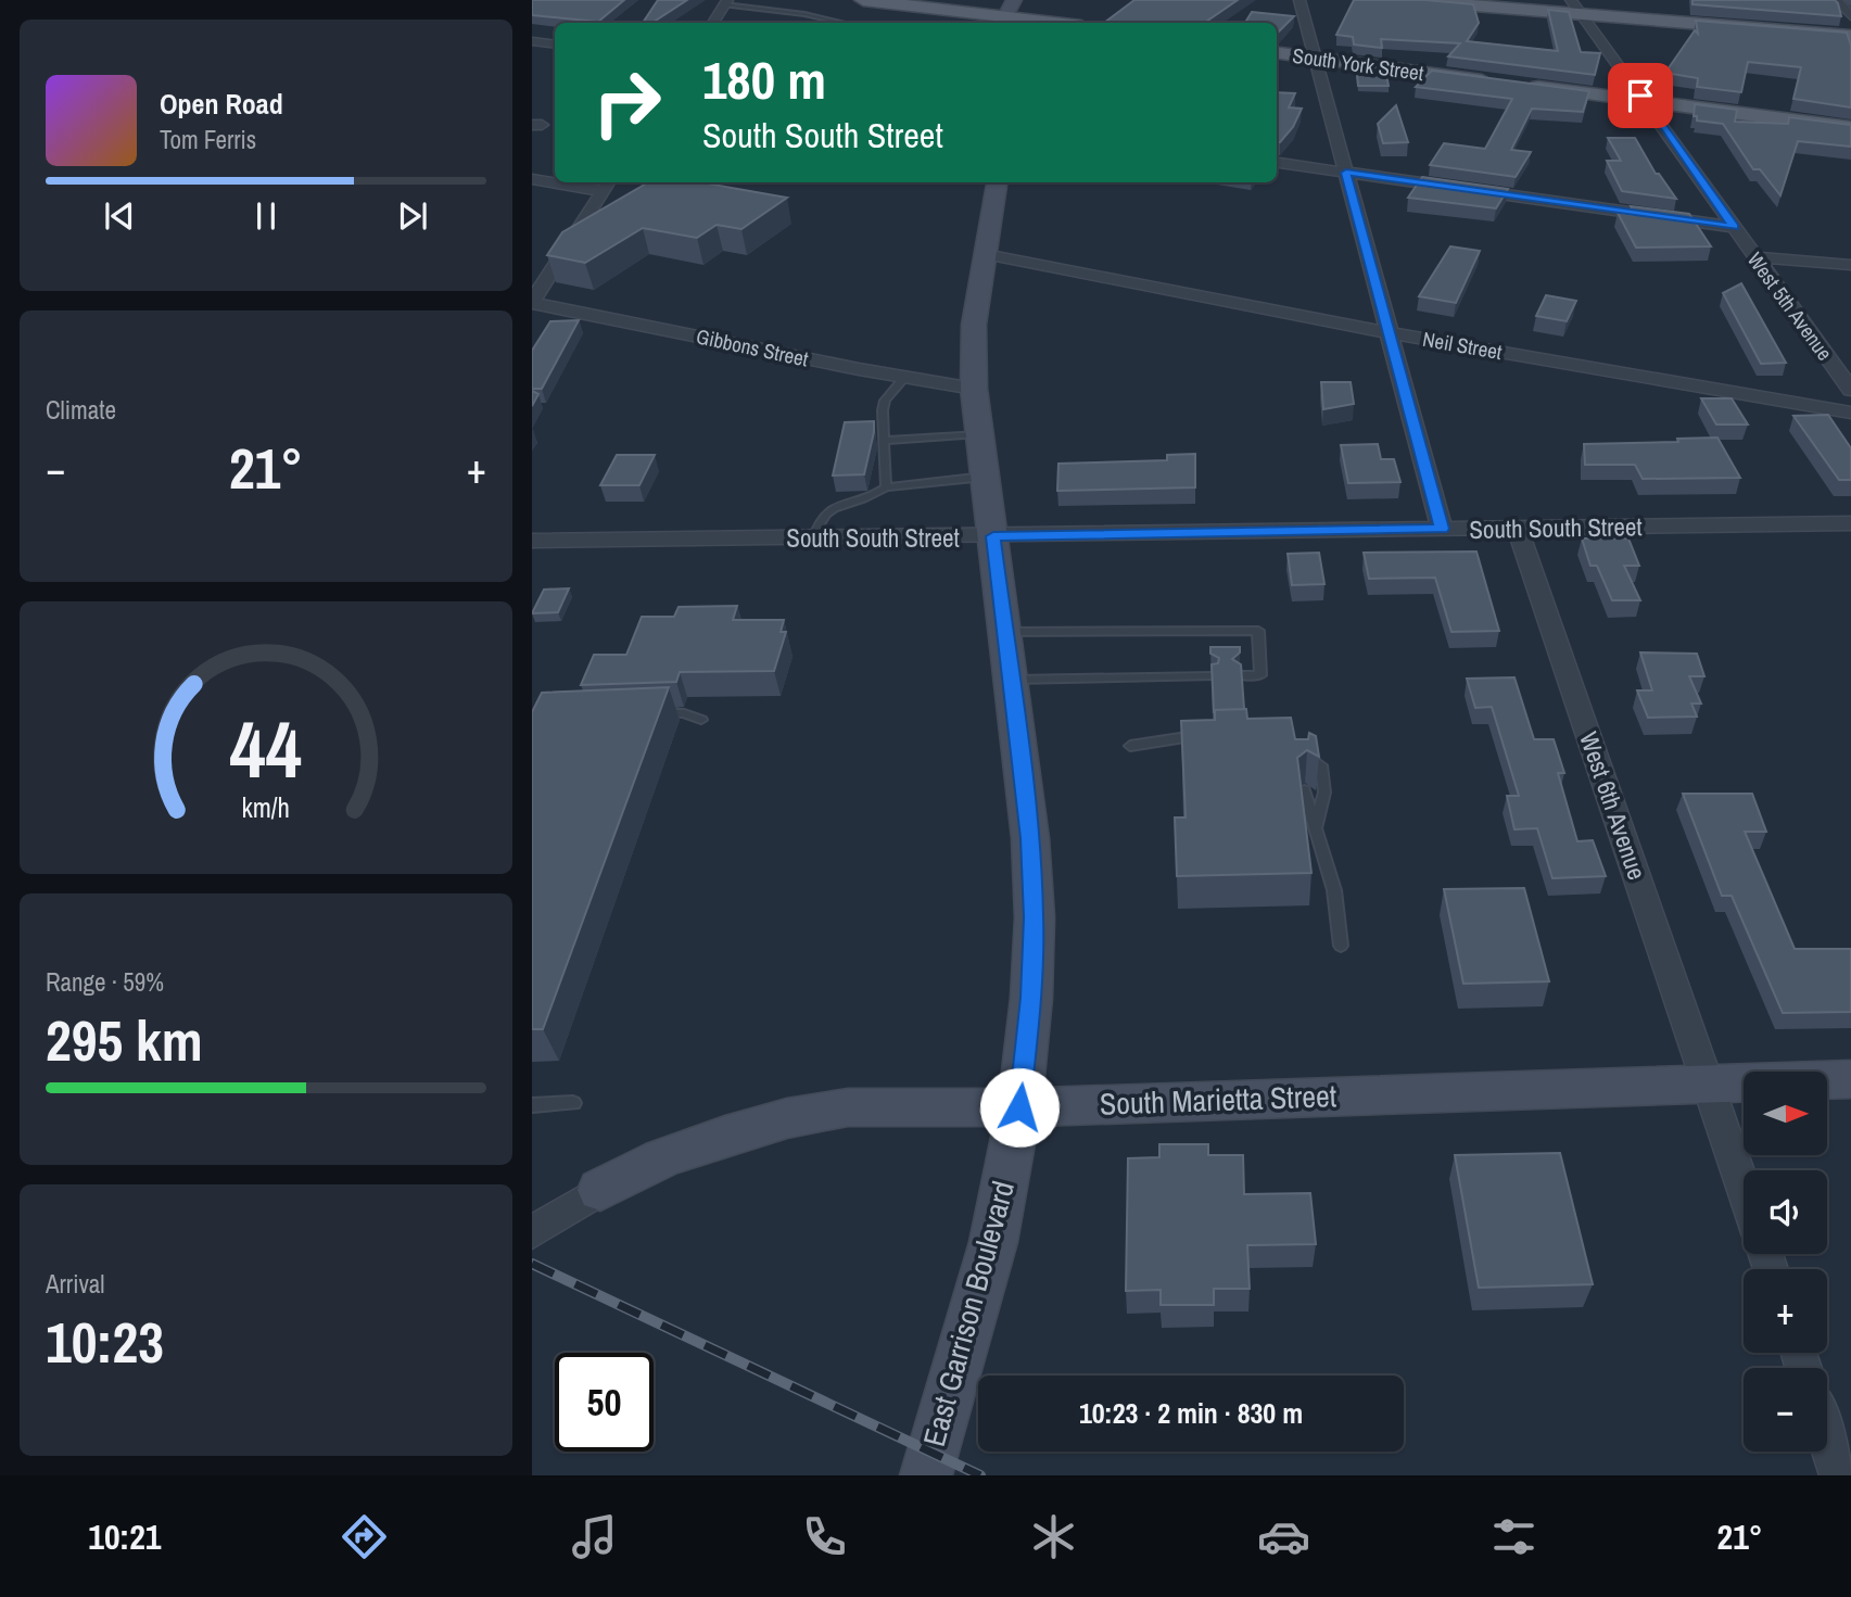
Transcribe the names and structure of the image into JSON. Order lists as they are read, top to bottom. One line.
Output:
{"streets":{"main road":["South York Street","South Marietta Street","East Garrison Boulevard"],"street":["West 5th Avenue","Neil Street","Gibbons Street","South South Street","West 6th Avenue"]},"crossings":[["South York Street","West 5th Avenue"],["Neil Street","East Garrison Boulevard"],["Gibbons Street","East Garrison Boulevard"],["South South Street","West 6th Avenue"],["South South Street","East Garrison Boulevard"],["West 6th Avenue","South Marietta Street"],["South Marietta Street","East Garrison Boulevard"]],"north":"right","page":{"turn":["180 m","South South Street"],"song":["Open Road","Tom Ferris"],"tile":["Climate",["Range · 59%","295 km"],["Arrival","10:23"]],"heat":["−","21°","+"],"map_buttons":["+","−"],"limit":"50","trip":"10:23 · 2 min · 830 m","tabs":["10:21","21°"],"gauge":["44","km/h"]}}
